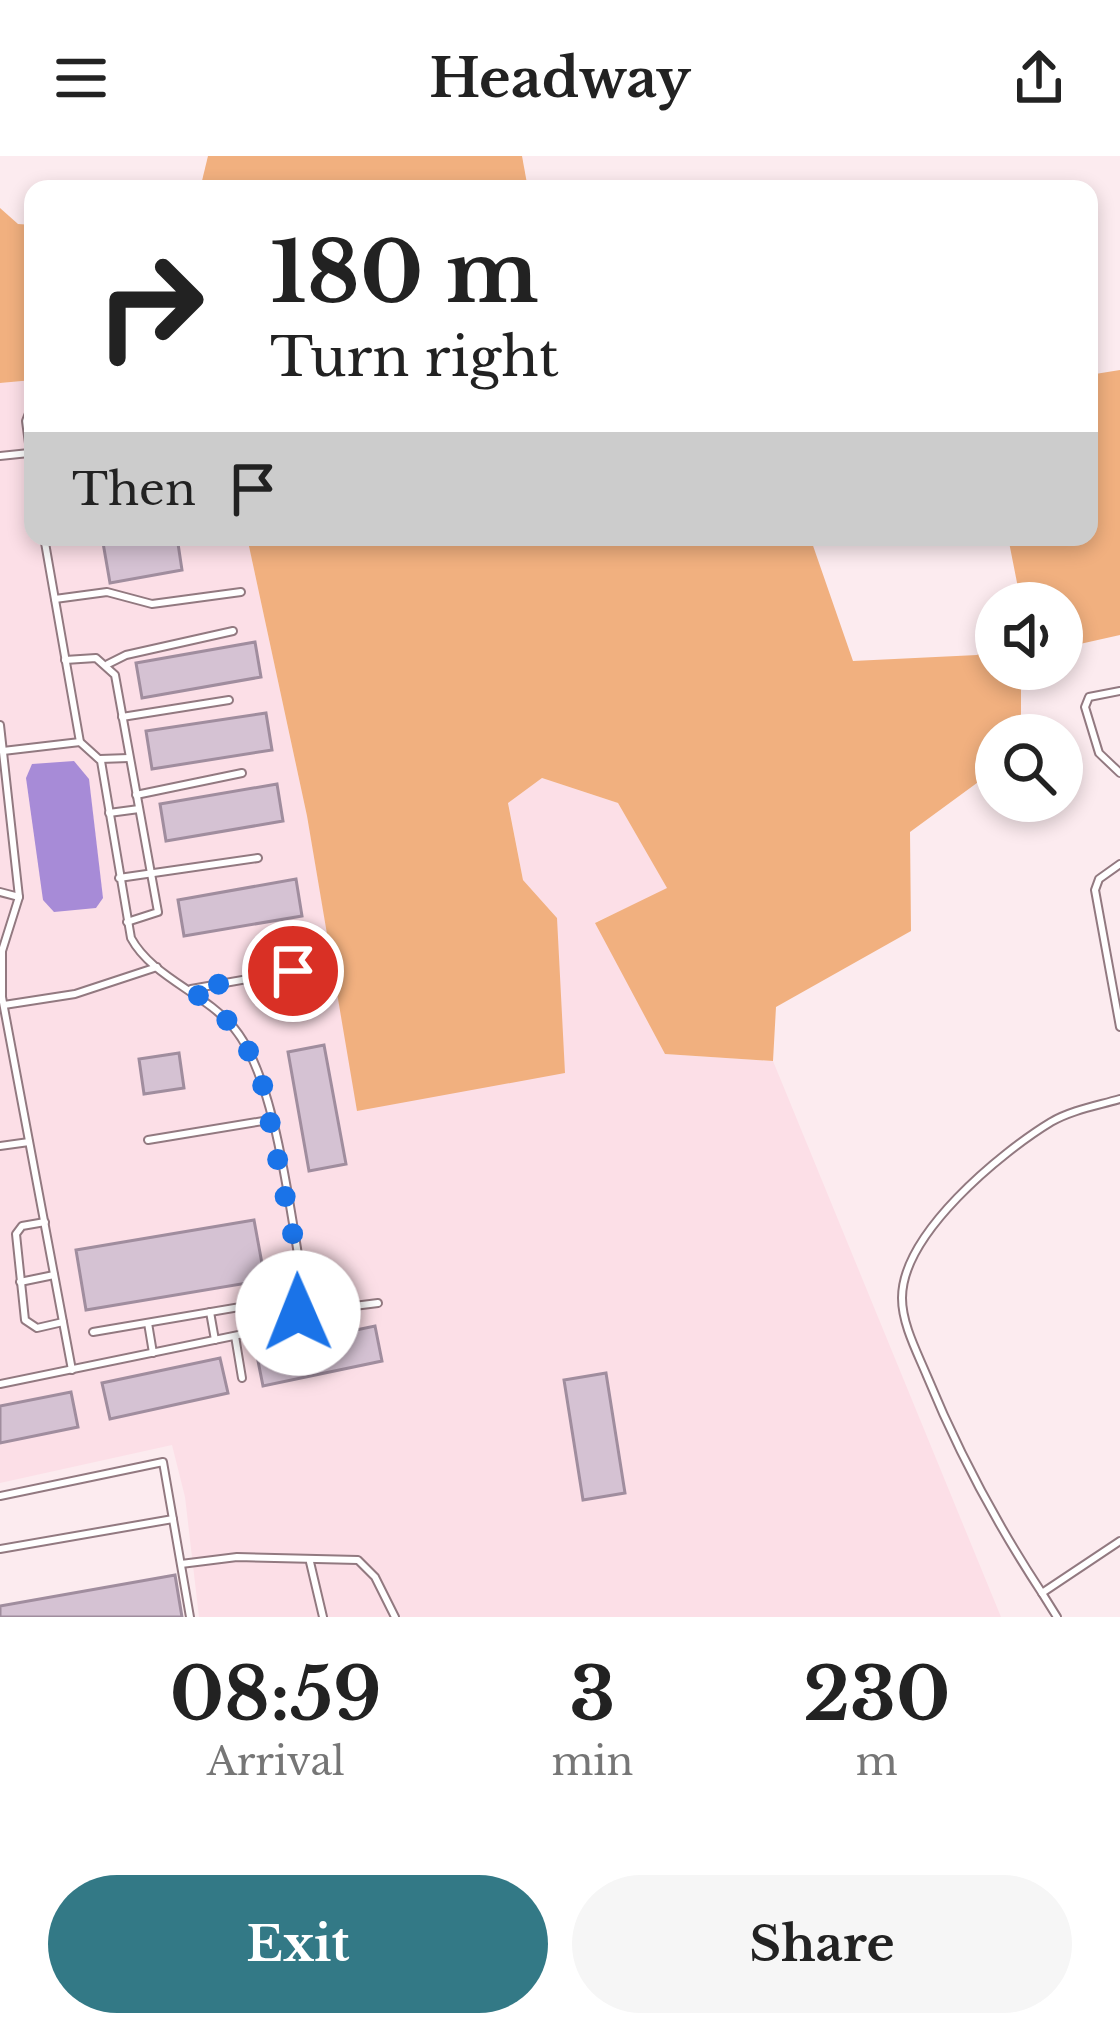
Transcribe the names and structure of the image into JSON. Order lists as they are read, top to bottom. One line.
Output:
{"page":{"header":"Headway","turn":["180 m","Turn right"],"then":"Then","eta":["08:59","Arrival","3","min","230","m"],"buttons":["Exit","Share"]}}
